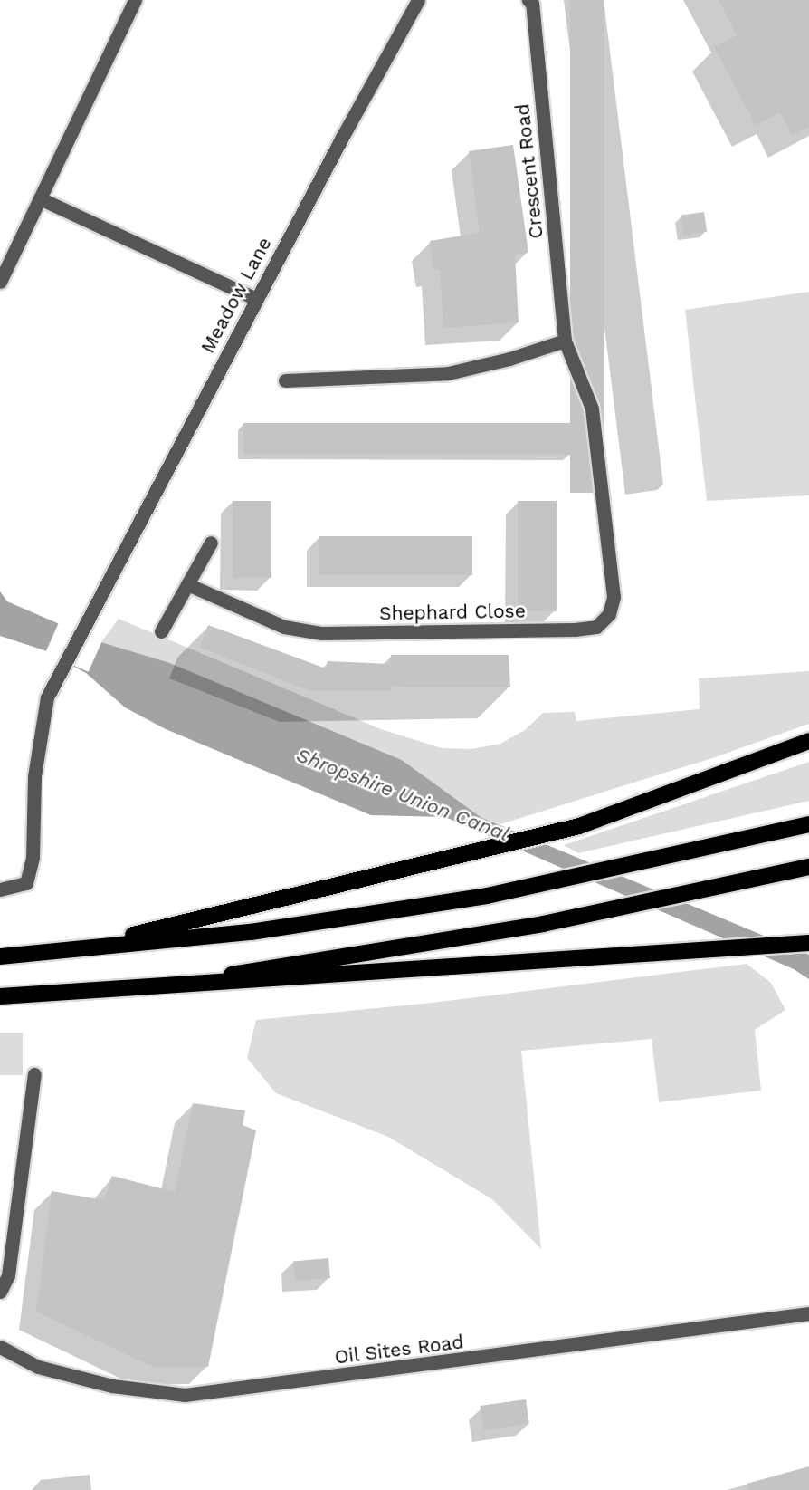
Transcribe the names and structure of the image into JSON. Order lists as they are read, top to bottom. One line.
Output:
{"streets":{"street":["Crescent Road","Meadow Lane","Shephard Close","Oil Sites Road"]},"crossings":[["Crescent Road","Shephard Close"]],"water":["Shropshire Union Canal"]}
